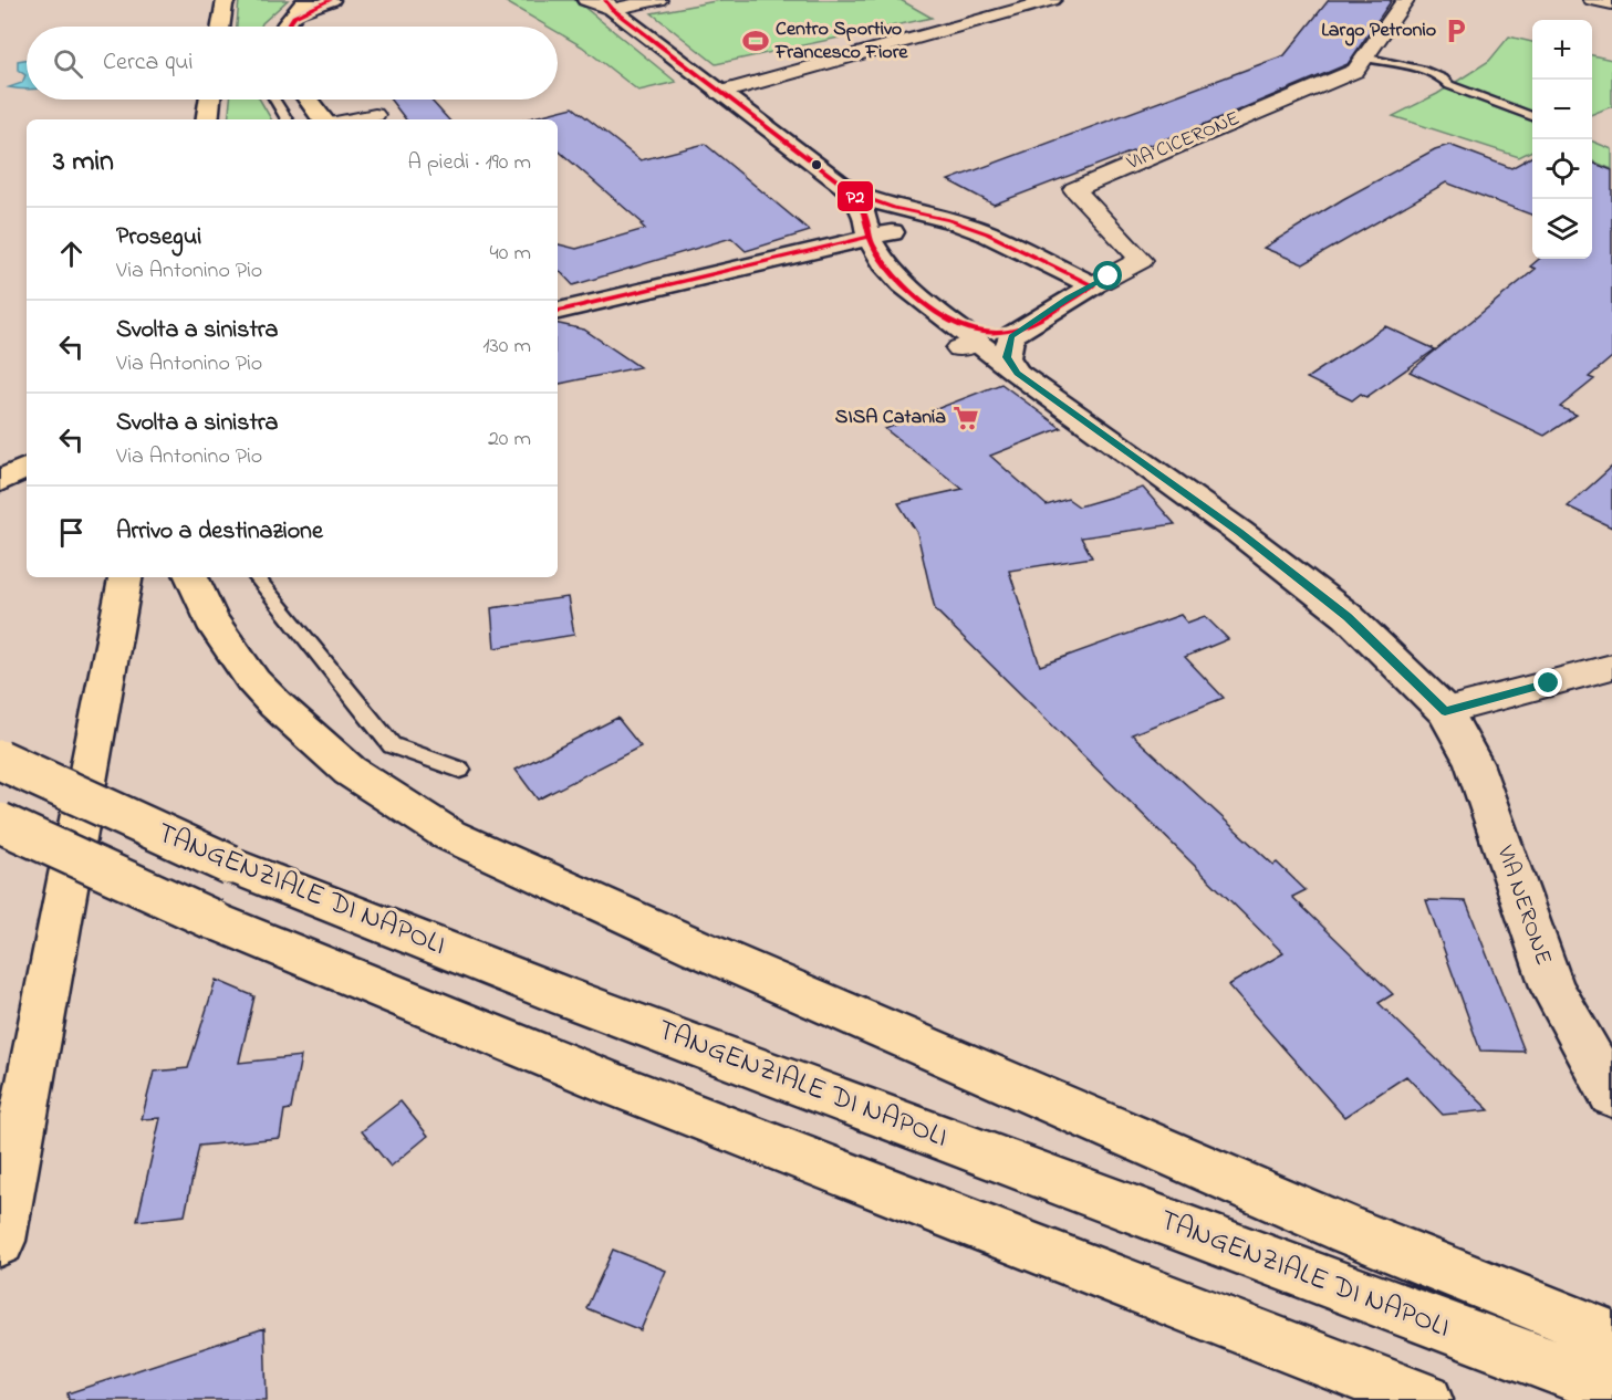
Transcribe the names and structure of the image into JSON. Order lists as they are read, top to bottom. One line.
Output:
{"streets":{"main road":["TANGENZIALE DI NAPOLI"],"street":["VIA CICERONE","VIA NERONE"]},"places":{"parking":["Largo Petronio"],"sports":["Centro Sportivo Francesco Fiore"],"supermarket":["SISA Catania"]},"lines":["transit line P2"],"page":{"map_buttons":["+","−"],"search":"Cerca qui","heading":["3 min","A piedi · 190 m"],"list":[["Prosegui","Via Antonino Pio","40 m"],["Svolta a sinistra","Via Antonino Pio","130 m"],["Svolta a sinistra","Via Antonino Pio","20 m"],"Arrivo a destinazione"]}}
